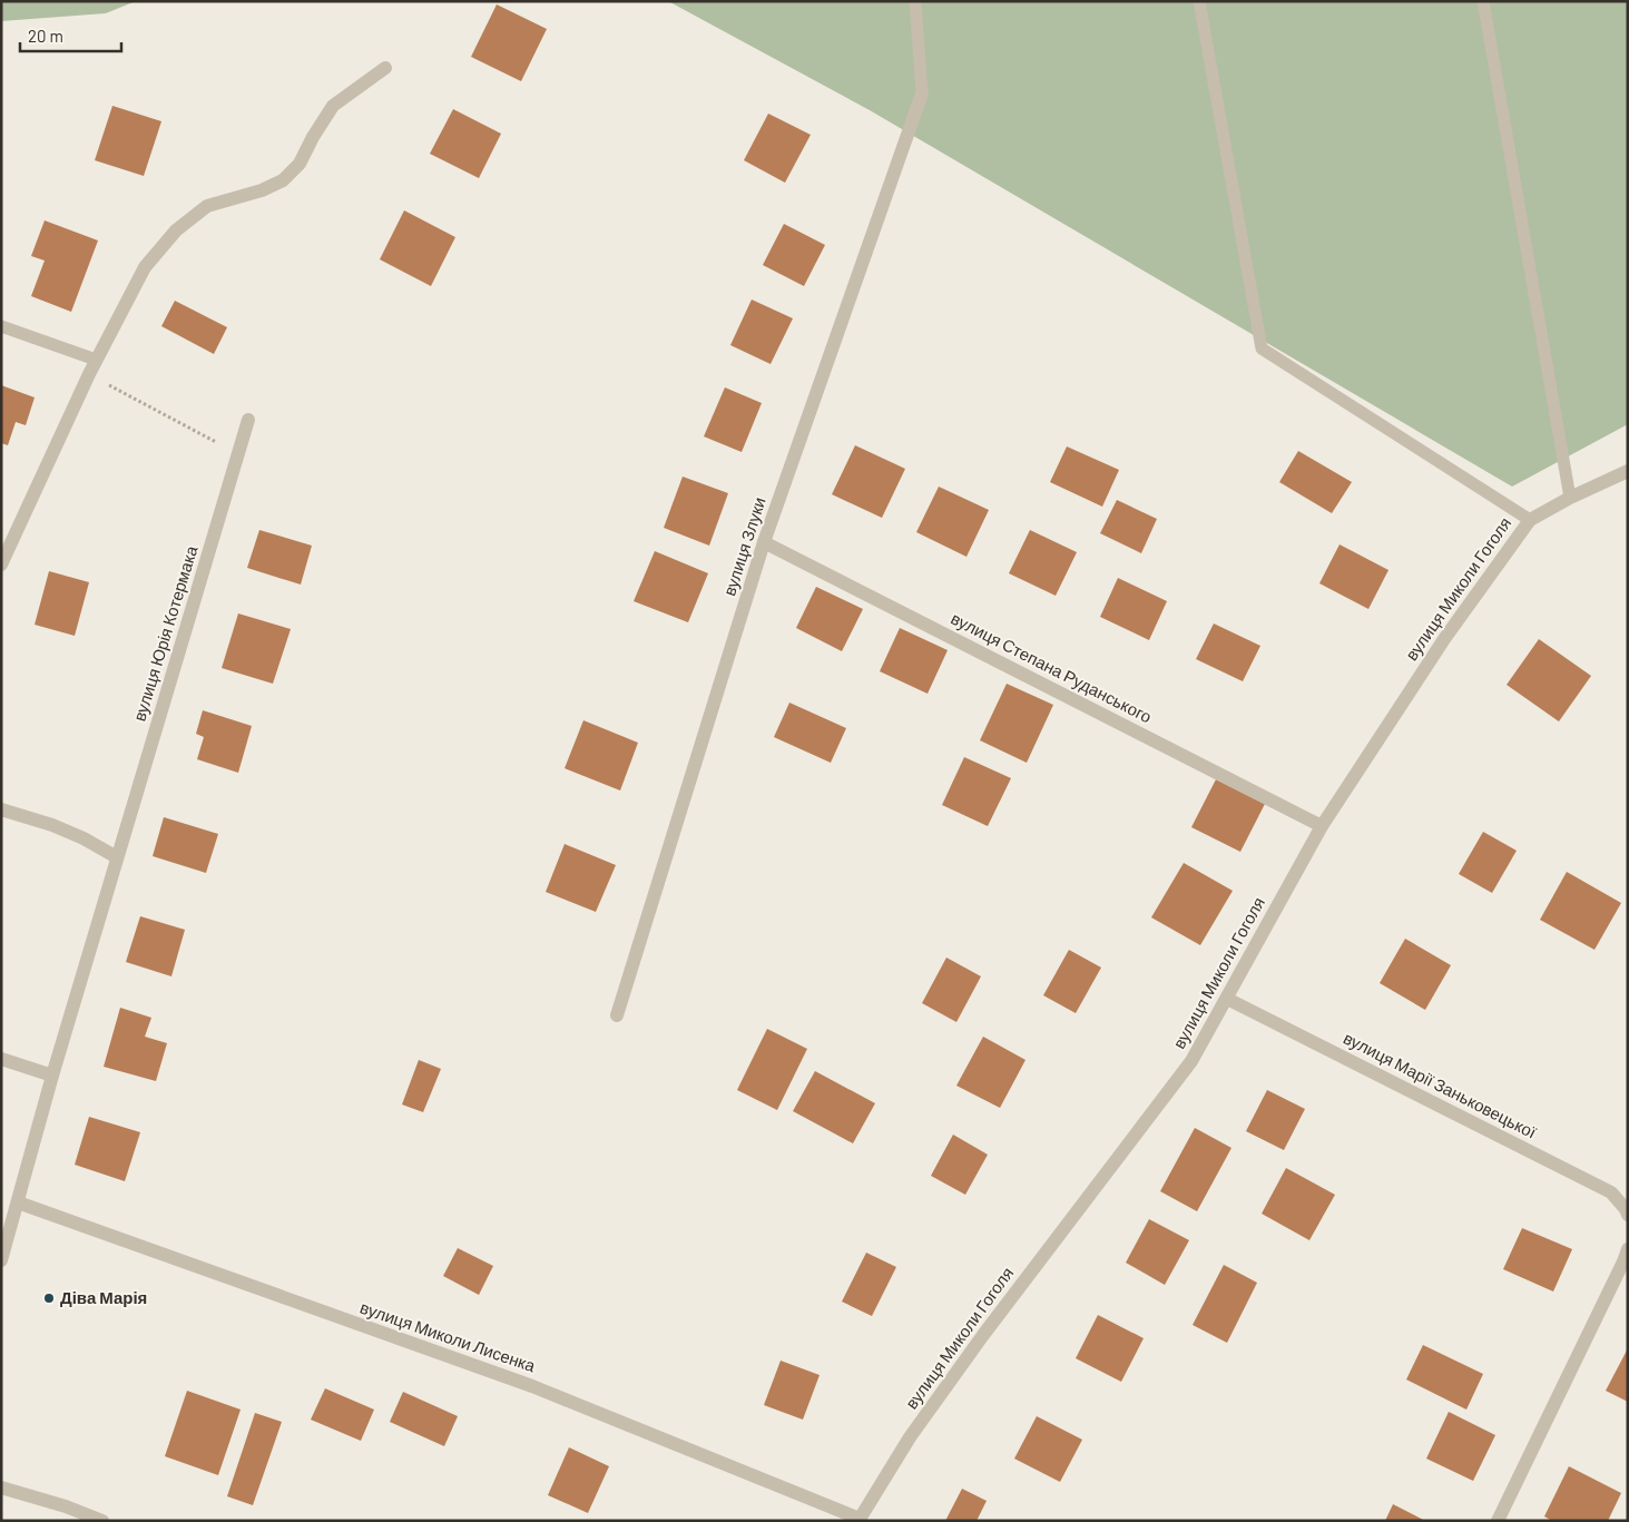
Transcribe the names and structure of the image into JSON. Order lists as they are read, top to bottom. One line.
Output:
{"streets":{"street":["вулиця Злуки","вулиця Миколи Гоголя","вулиця Юрія Котермака","вулиця Степана Руданського","вулиця Марії Заньковецької","вулиця Миколи Лисенка"]},"crossings":[["вулиця Злуки","вулиця Степана Руданського"],["вулиця Миколи Гоголя","вулиця Степана Руданського"],["вулиця Миколи Гоголя","вулиця Марії Заньковецької"],["вулиця Миколи Гоголя","вулиця Миколи Лисенка"],["вулиця Юрія Котермака","вулиця Миколи Лисенка"]],"places":["Діва Марія"],"scale_bar":"20 m"}
